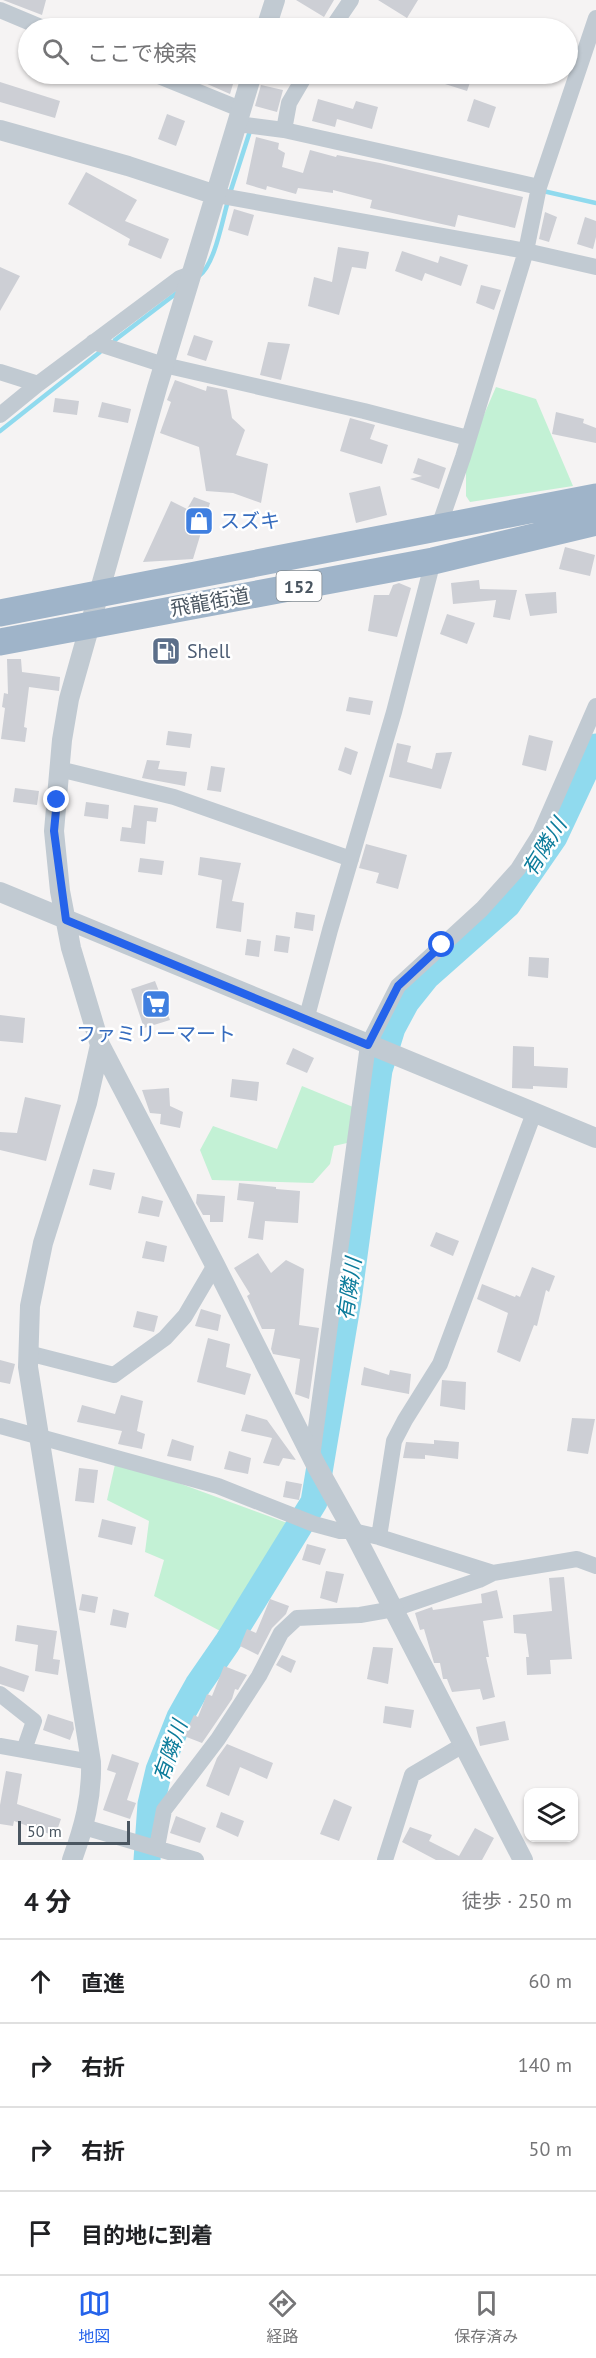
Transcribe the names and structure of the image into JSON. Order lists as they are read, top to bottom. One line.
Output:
{"streets":{"highway":["152","飛龍街道"]},"water":["有隣川"],"places":{"shop":["スズキ"],"fuel station":["Shell"],"supermarket":["ファミリーマート"]},"scale_bar":"50 m","page":{"search":"ここで検索","scale":"50 m","heading":["4 分","徒歩 · 250 m"],"list":[["直進","60 m"],["右折","140 m"],["右折","50 m"],"目的地に到着"],"nav":["地図","経路","保存済み"]}}
